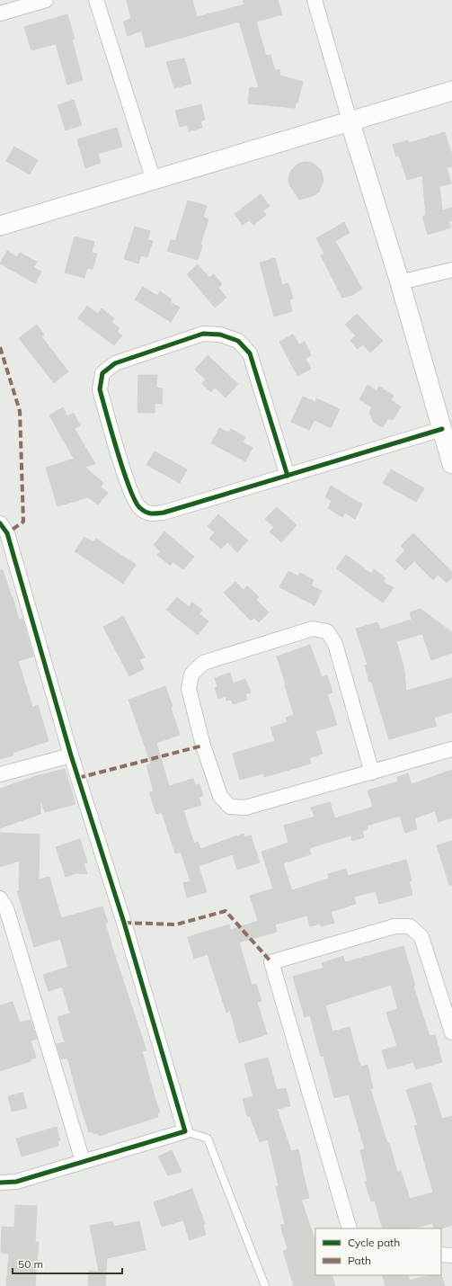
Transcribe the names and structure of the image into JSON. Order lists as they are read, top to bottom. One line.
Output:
{"legend":["Cycle path","Path"],"scale_bar":"50 m"}
